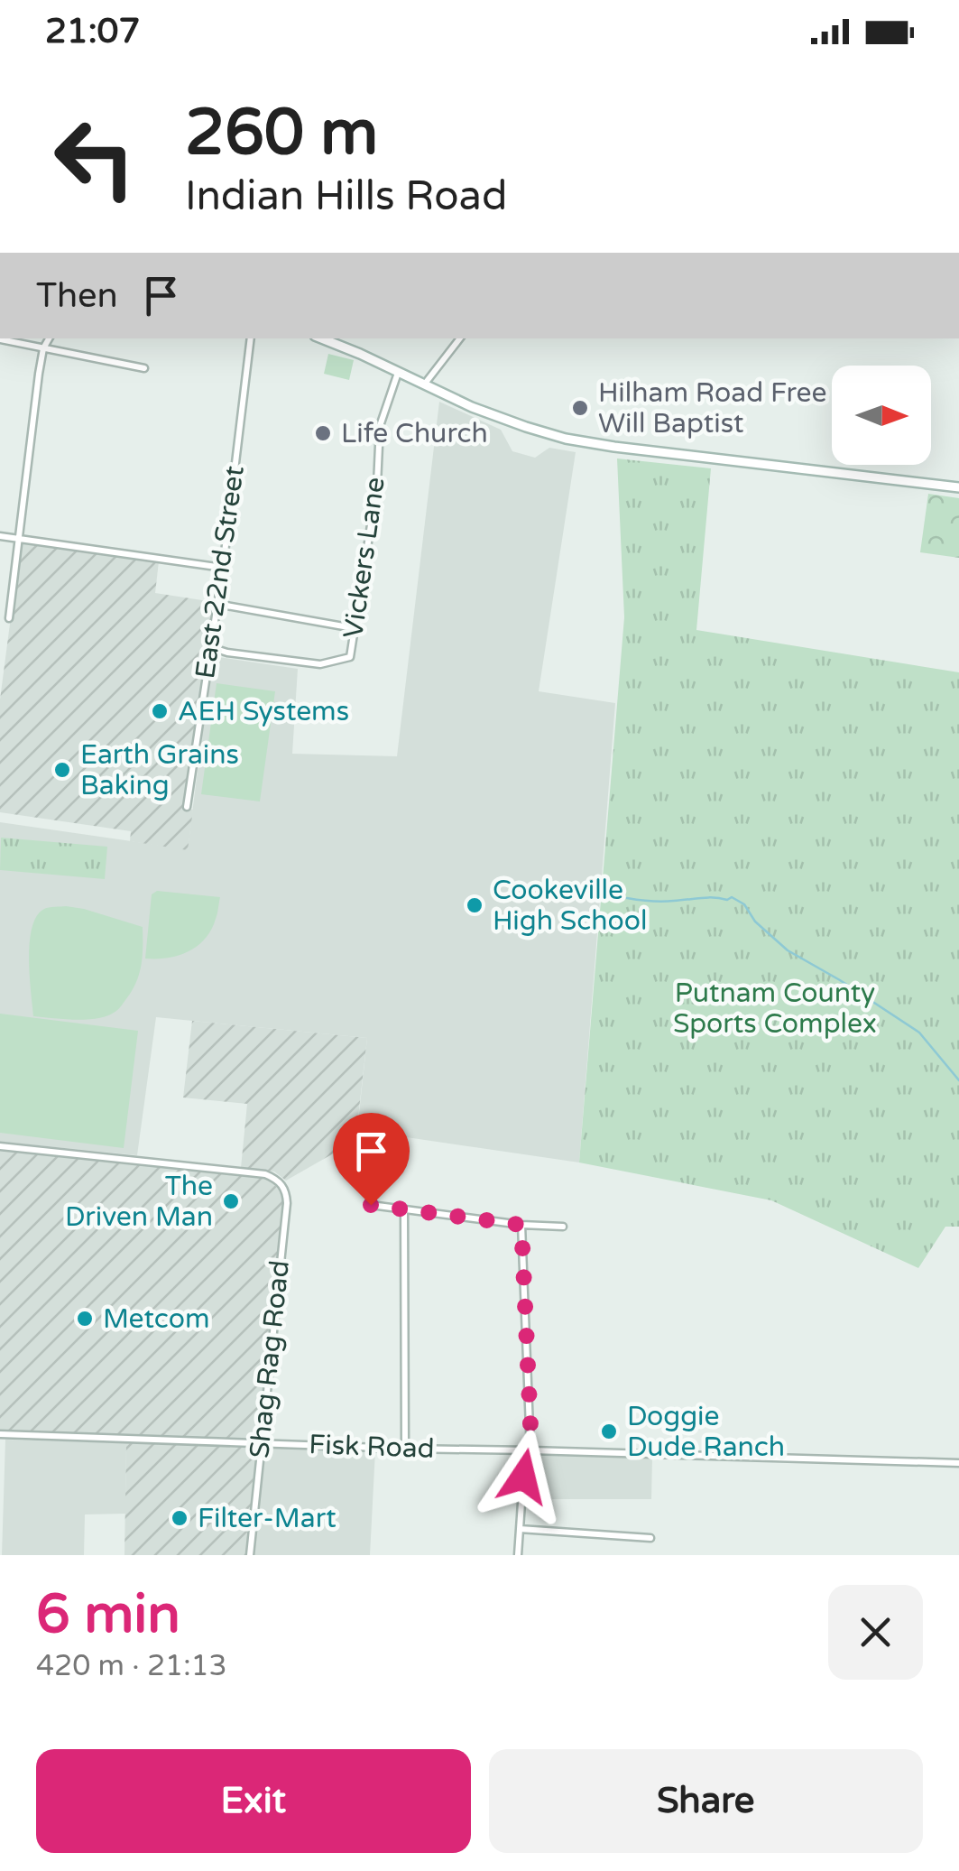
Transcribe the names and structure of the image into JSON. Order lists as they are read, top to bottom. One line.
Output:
{"streets":{"street":["Vickers Lane","East 22nd Street","Shag Rag Road","Fisk Road"]},"crossings":[["Vickers Lane","East 22nd Street"],["Shag Rag Road","Fisk Road"]],"parks":["Putnam County Sports Complex"],"places":["Hilham Road Free Will Baptist","Life Church","AEH Systems","Earth Grains Baking","Cookeville High School","The Driven Man","Metcom","Doggie Dude Ranch","Filter-Mart"],"north":"right","page":{"status":"21:07","turn":["260 m","Indian Hills Road"],"then":"Then","heading":["6 min","420 m · 21:13"],"buttons":["Exit","Share"]}}
